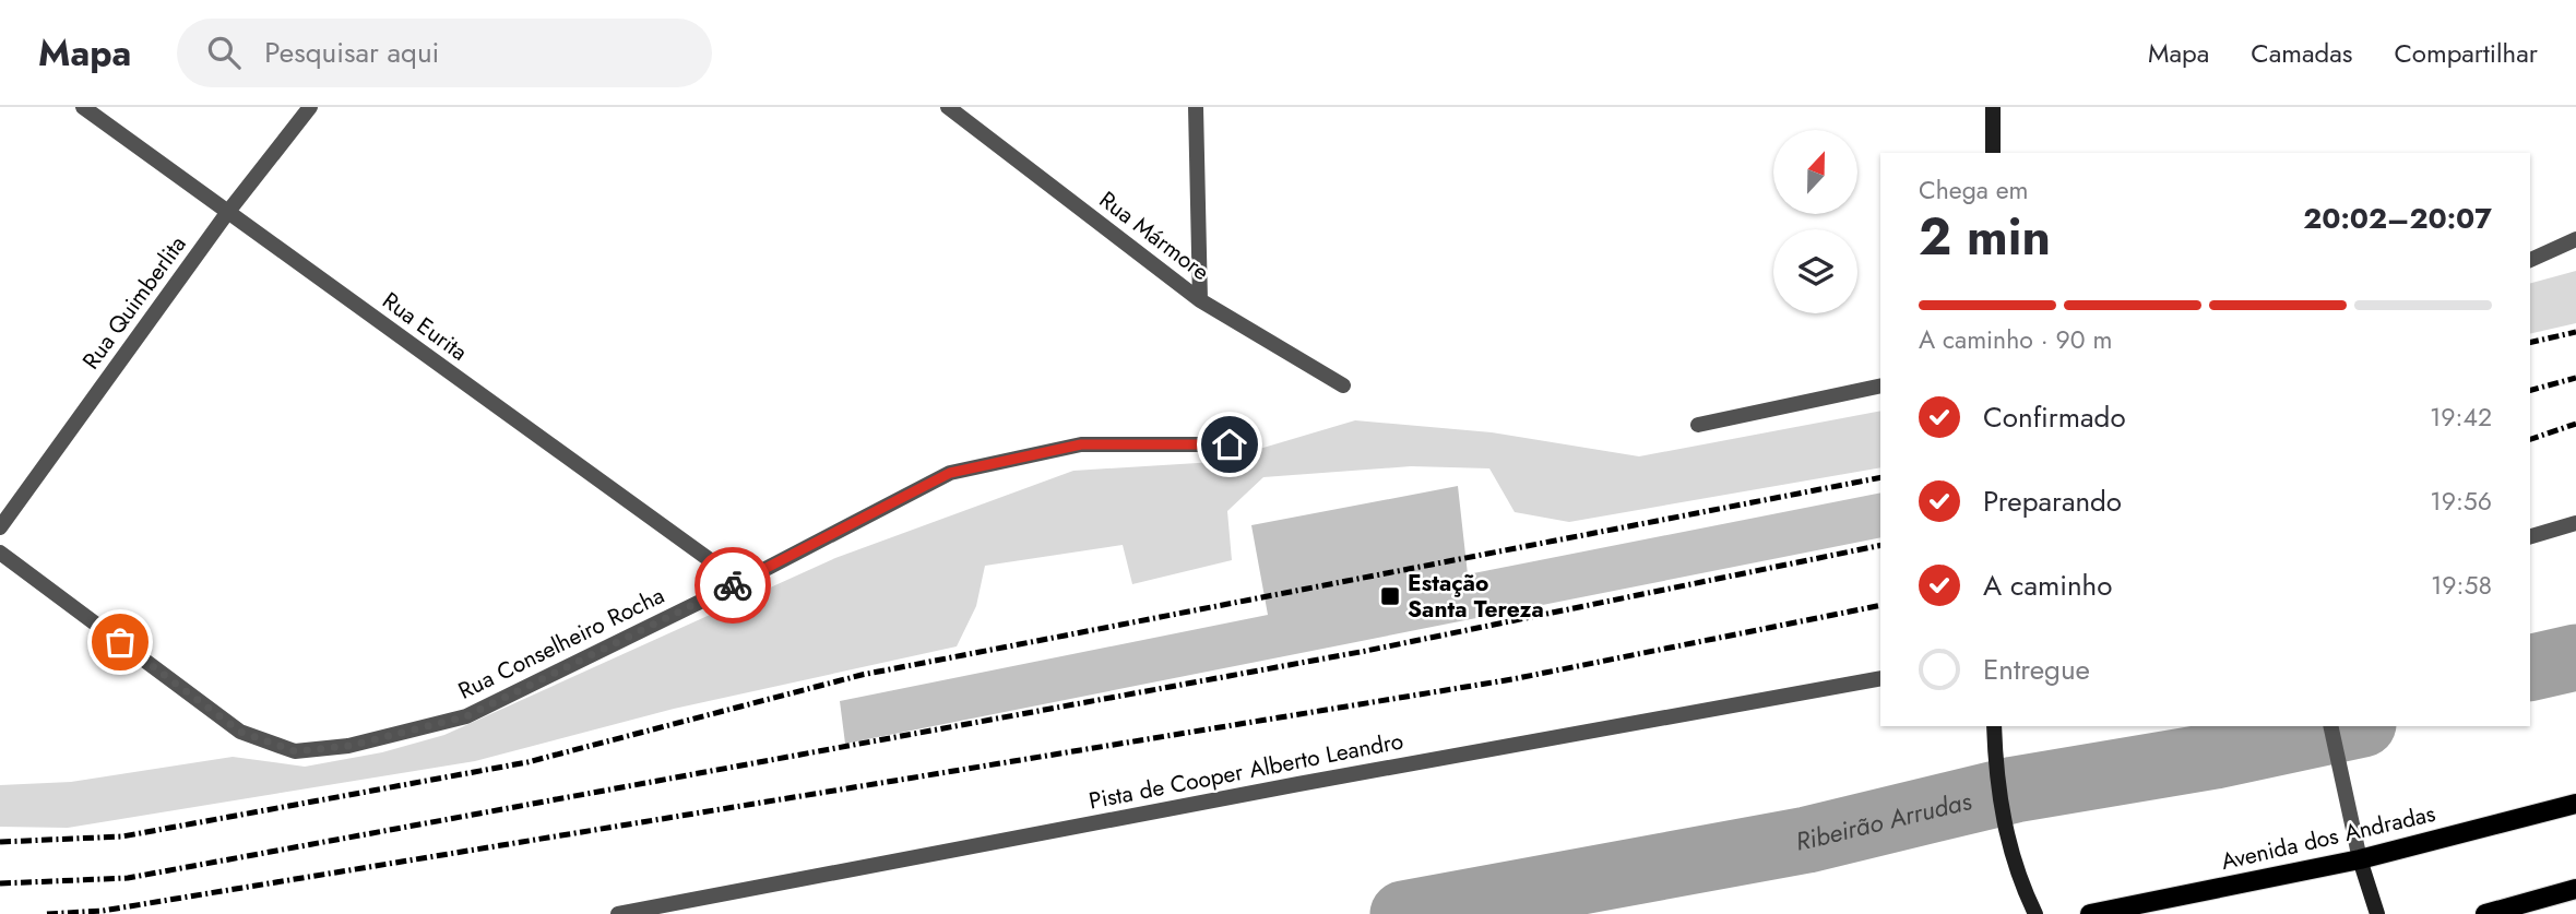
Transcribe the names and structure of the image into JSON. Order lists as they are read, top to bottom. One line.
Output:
{"streets":{"main road":["Avenida dos Andradas"],"street":["Rua Mármore","Rua Quimberlita","Rua Eurita","Rua Conselheiro Rocha","Pista de Cooper Alberto Leandro"]},"crossings":[["Rua Quimberlita","Rua Eurita"],["Rua Eurita","Rua Conselheiro Rocha"]],"water":["Ribeirão Arrudas"],"places":{"transit":["Estação Santa Tereza"]},"north":"top","page":{"header":"Mapa","search":"Pesquisar aqui","nav":["Mapa","Camadas","Compartilhar"],"heading":["2 min","Chega em","20:02–20:07"],"bar":"A caminho · 90 m","list":[["Confirmado","19:42"],["Preparando","19:56"],["A caminho","19:58"],"Entregue"]}}
